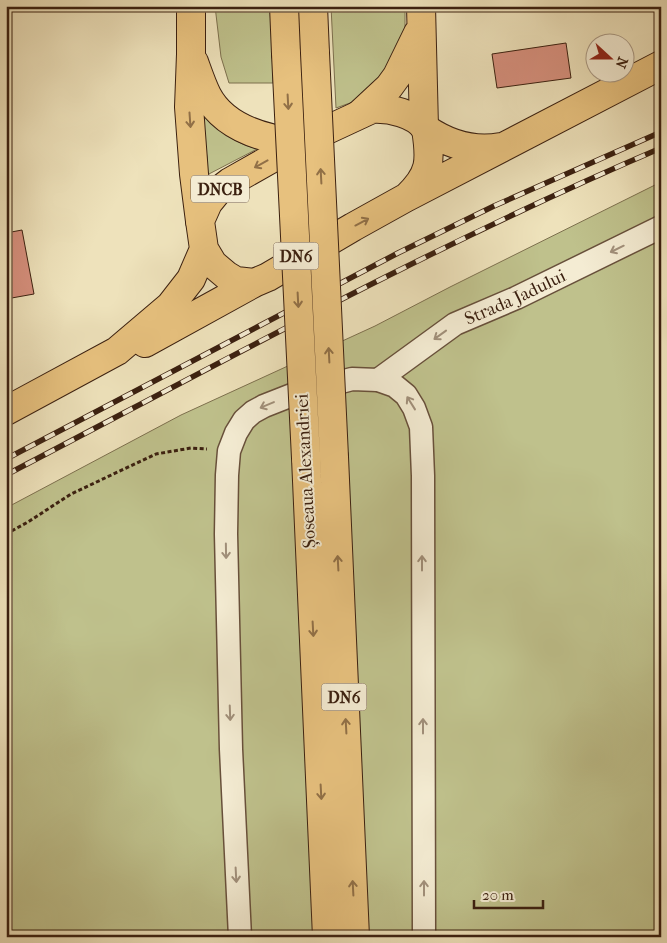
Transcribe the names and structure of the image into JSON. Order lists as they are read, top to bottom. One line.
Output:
{"streets":{"main road":["DNCB","DN6","Șoseaua Alexandriei"],"street":["Strada Jadului"]},"one_way":["Strada Jadului"],"scale_bar":"20 m","north":"right"}
